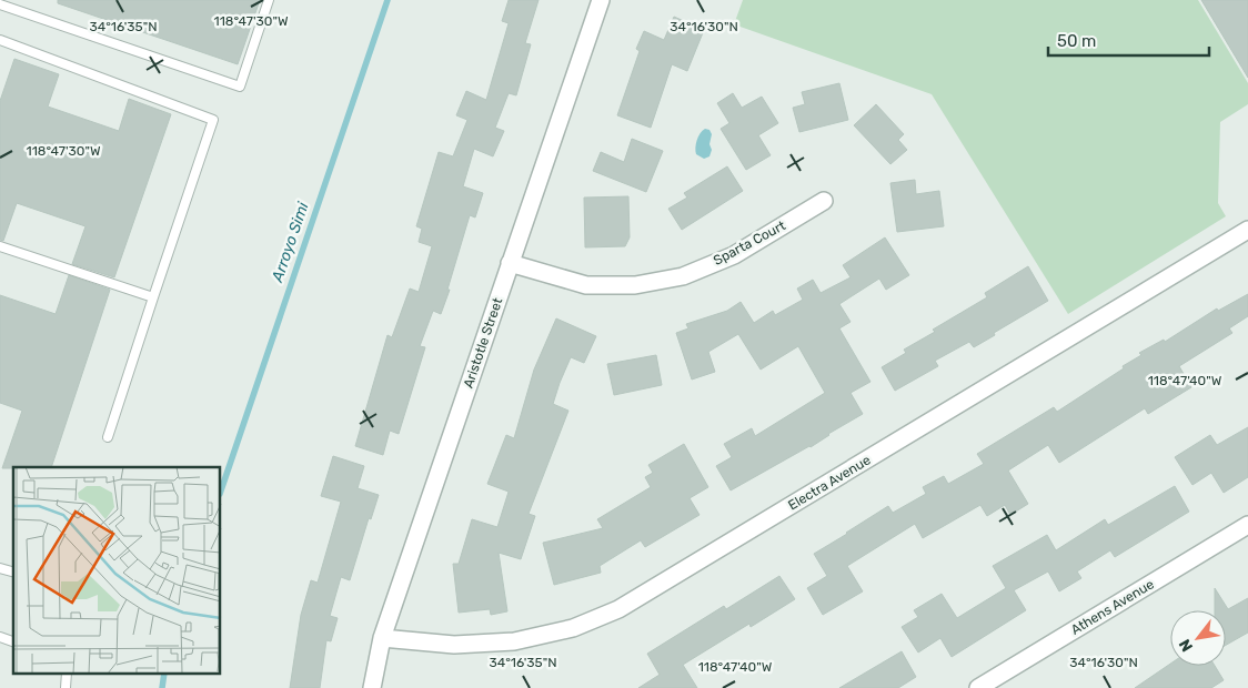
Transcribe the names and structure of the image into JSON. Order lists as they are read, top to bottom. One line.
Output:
{"streets":{"street":["Sparta Court","Aristotle Street","Electra Avenue","Athens Avenue"]},"crossings":[["Sparta Court","Aristotle Street"],["Aristotle Street","Electra Avenue"]],"water":["Arroyo Simi"],"scale_bar":"50 m","north":"bottom left","coordinates":["118°47'30\"W","34°16'35\"N","34°16'30\"N","118°47'40\"W"]}
